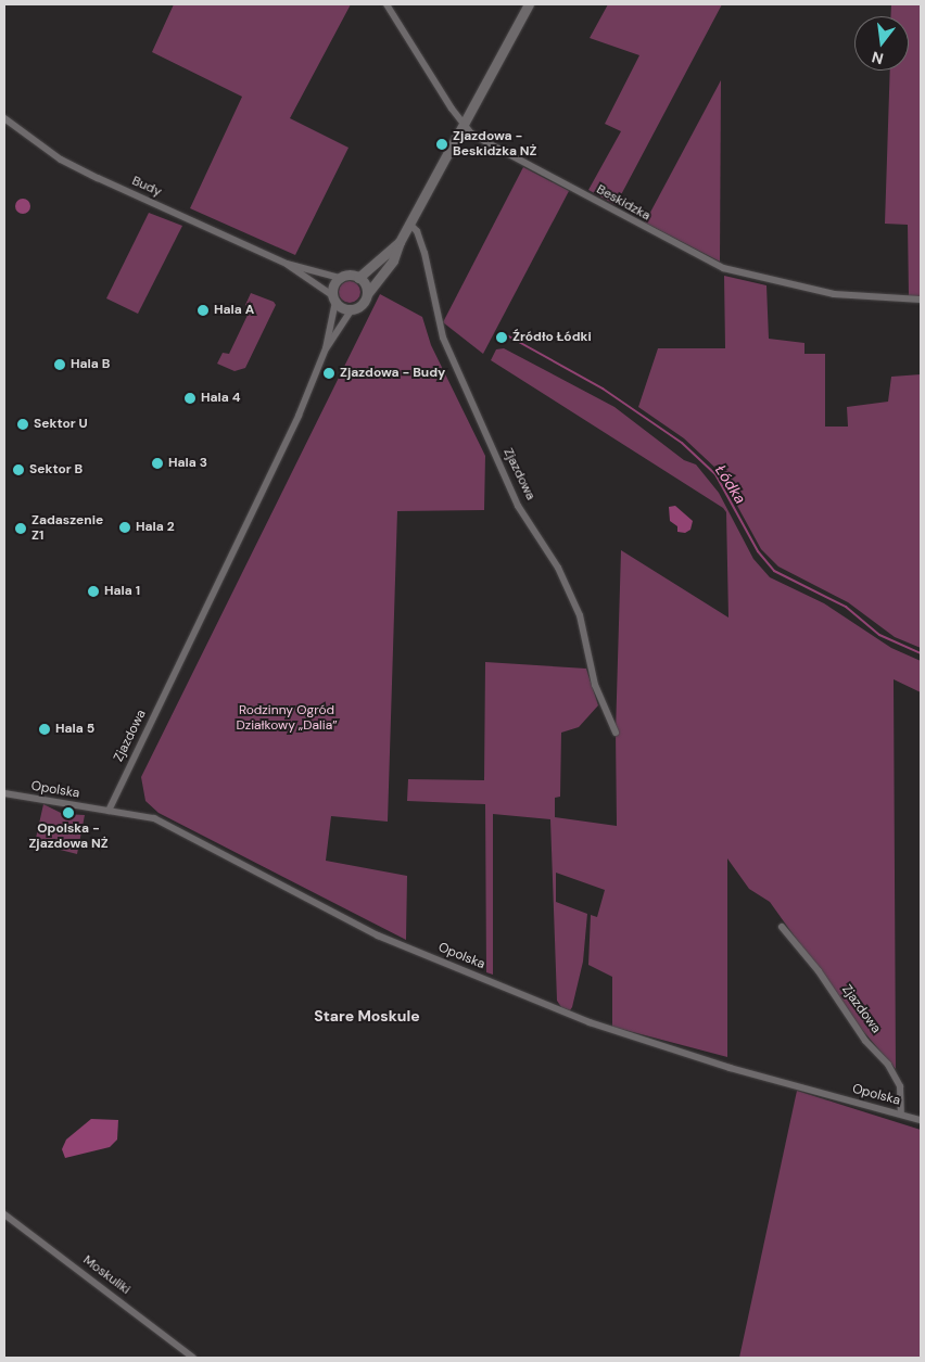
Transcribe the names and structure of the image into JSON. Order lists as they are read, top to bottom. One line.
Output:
{"streets":{"street":["Budy","Beskidzka","Zjazdowa","Opolska","Moskuliki"]},"crossings":[["Budy","Zjazdowa"],["Zjazdowa","Opolska"]],"districts":["Stare Moskule"],"water":["Łódka"],"parks":["Rodzinny Ogród Działkowy „Dalia”"],"places":["Zjazdowa - Beskidzka NŻ","Hala A","Źródło Łódki","Hala B","Zjazdowa - Budy","Hala 4","Sektor U","Hala 3","Sektor B","Hala 2","Zadaszenie Z1","Hala 1","Hala 5","Opolska - Zjazdowa NŻ"],"north":"bottom"}
